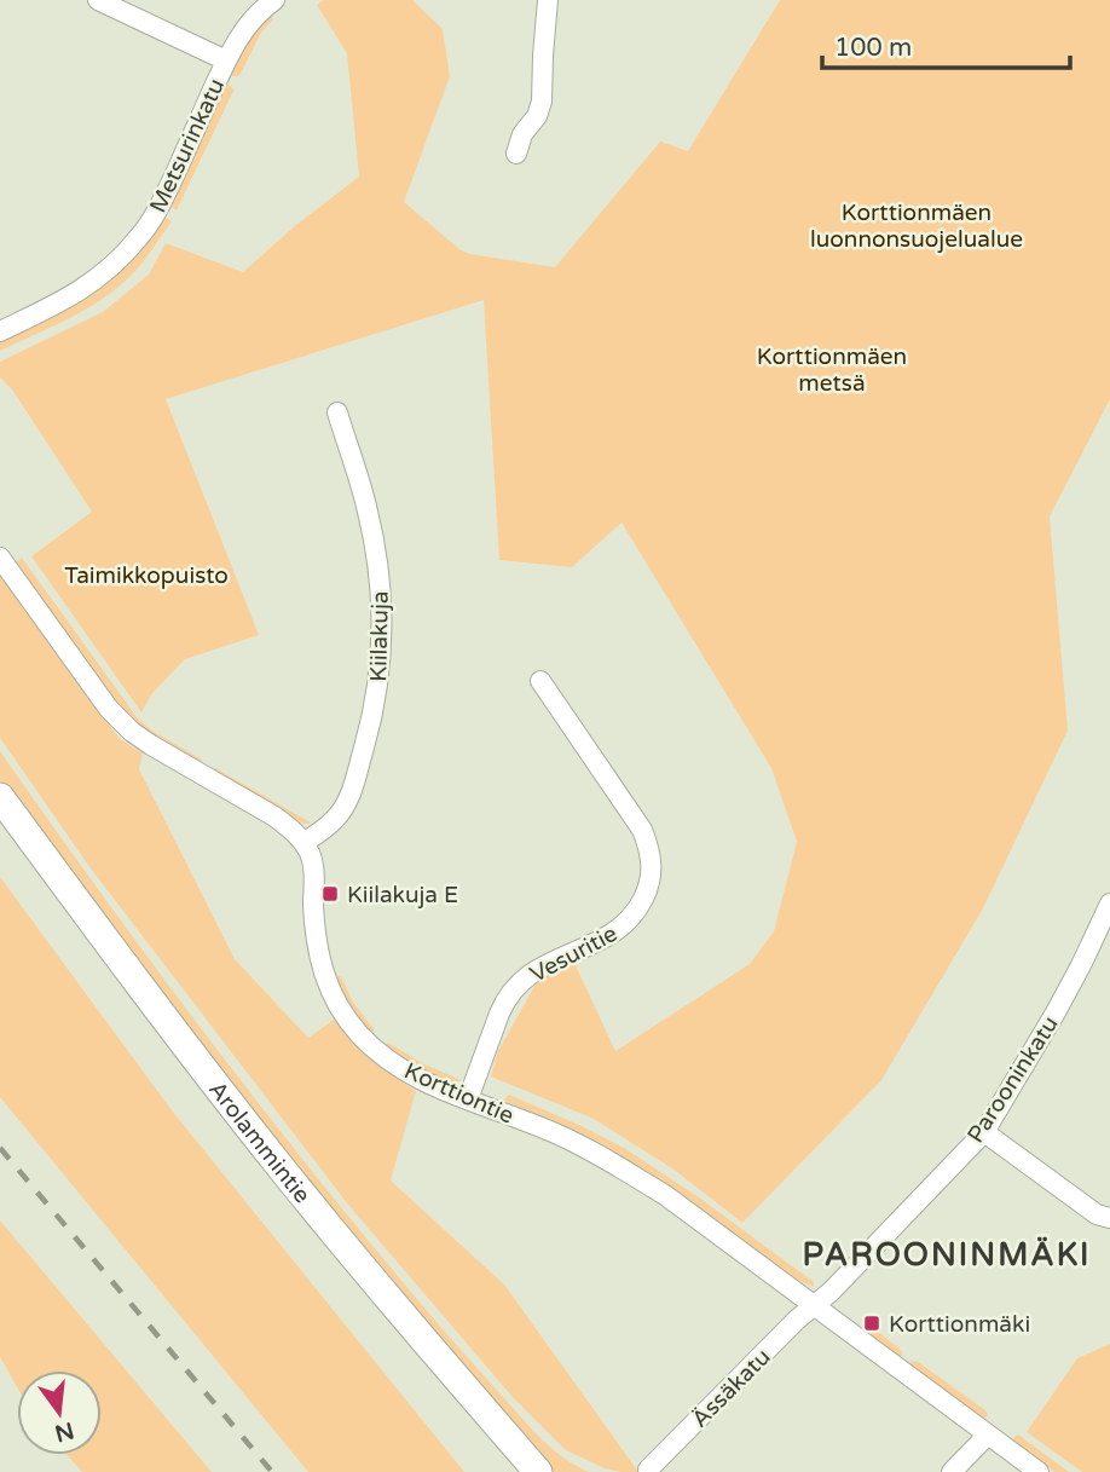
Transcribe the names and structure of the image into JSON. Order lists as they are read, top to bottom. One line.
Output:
{"streets":{"street":["Metsurinkatu","Kiilakuja","Vesuritie","Parooninkatu","Korttiontie","Arolammintie","Ässäkatu"]},"crossings":[["Kiilakuja","Korttiontie"],["Vesuritie","Korttiontie"],["Parooninkatu","Korttiontie"],["Parooninkatu","Ässäkatu"],["Korttiontie","Ässäkatu"]],"districts":["PAROONINMÄKI"],"parks":["Korttionmäen luonnonsuojelualue","Korttionmäen metsä","Taimikkopuisto"],"places":{"transit":["Kiilakuja E","Korttionmäki"]},"scale_bar":"100 m","north":"bottom"}
